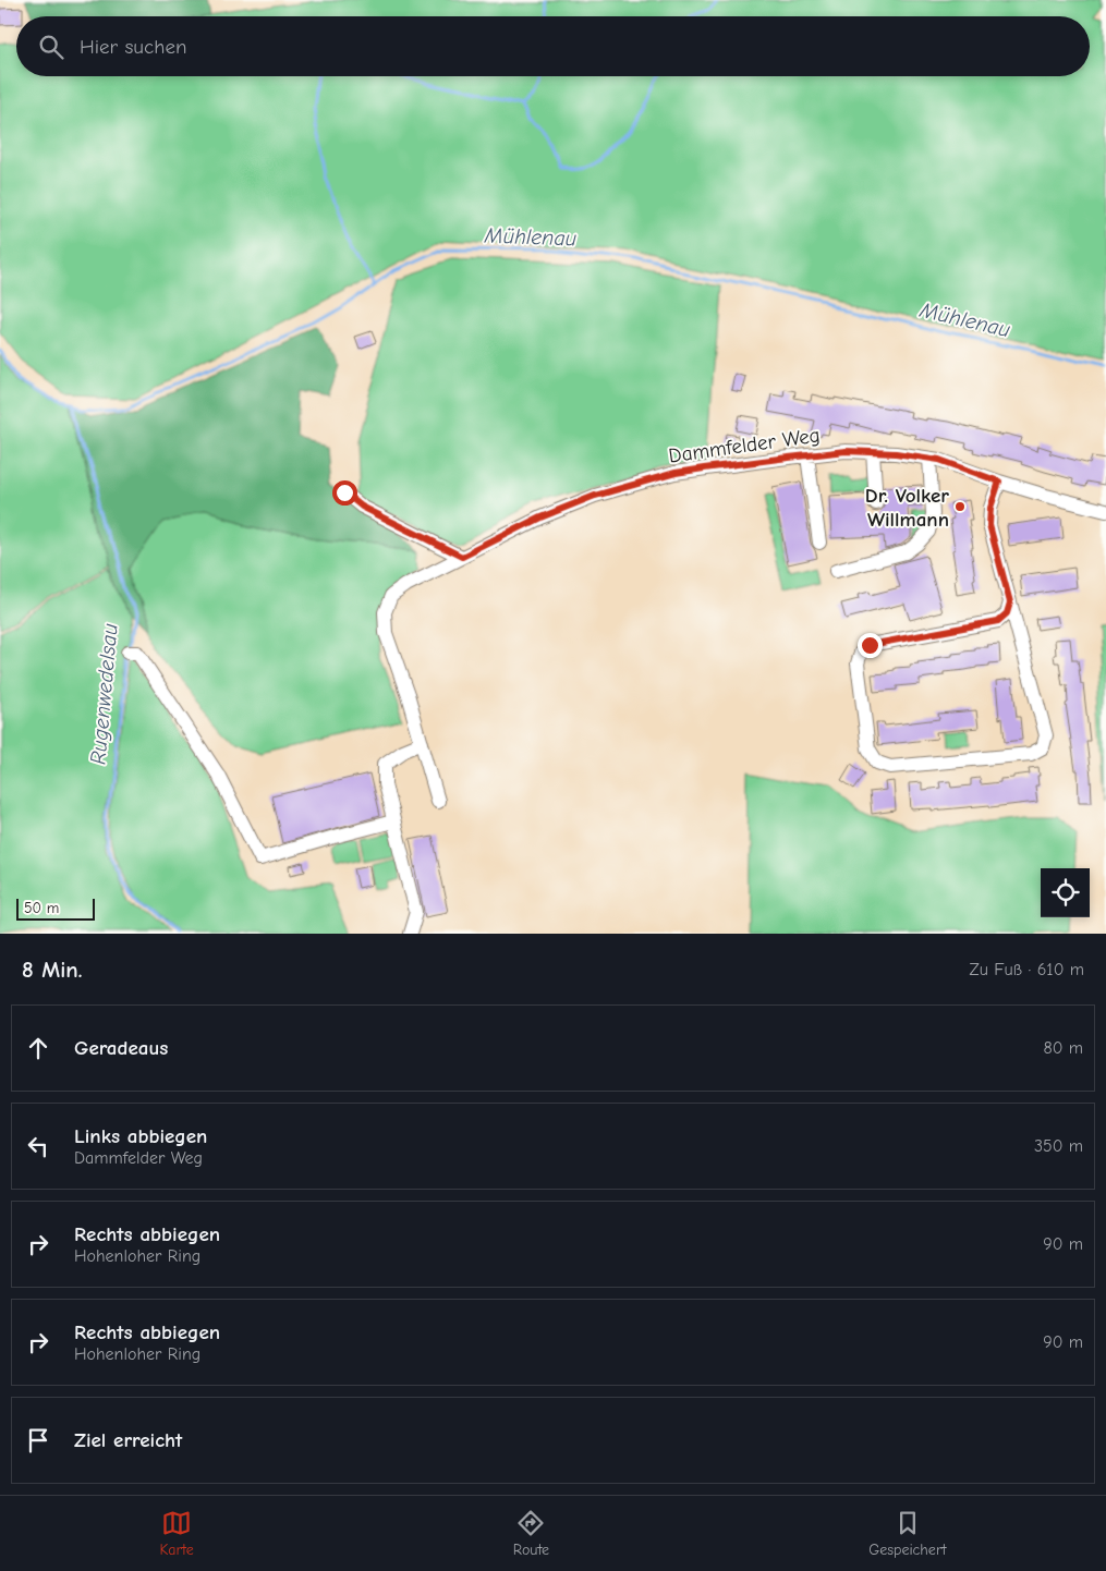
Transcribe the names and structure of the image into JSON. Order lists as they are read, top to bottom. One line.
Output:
{"streets":{"street":["Dammfelder Weg"]},"water":["Mühlenau","Rugenwedelsau"],"places":["Dr. Volker Willmann"],"scale_bar":"50 m","page":{"search":"Hier suchen","scale":"50 m","heading":["8 Min.","Zu Fuß · 610 m"],"list":[["Geradeaus","80 m"],["Links abbiegen","Dammfelder Weg","350 m"],["Rechts abbiegen","Hohenloher Ring","90 m"],["Rechts abbiegen","Hohenloher Ring","90 m"],"Ziel erreicht"],"nav":["Karte","Route","Gespeichert"]}}
